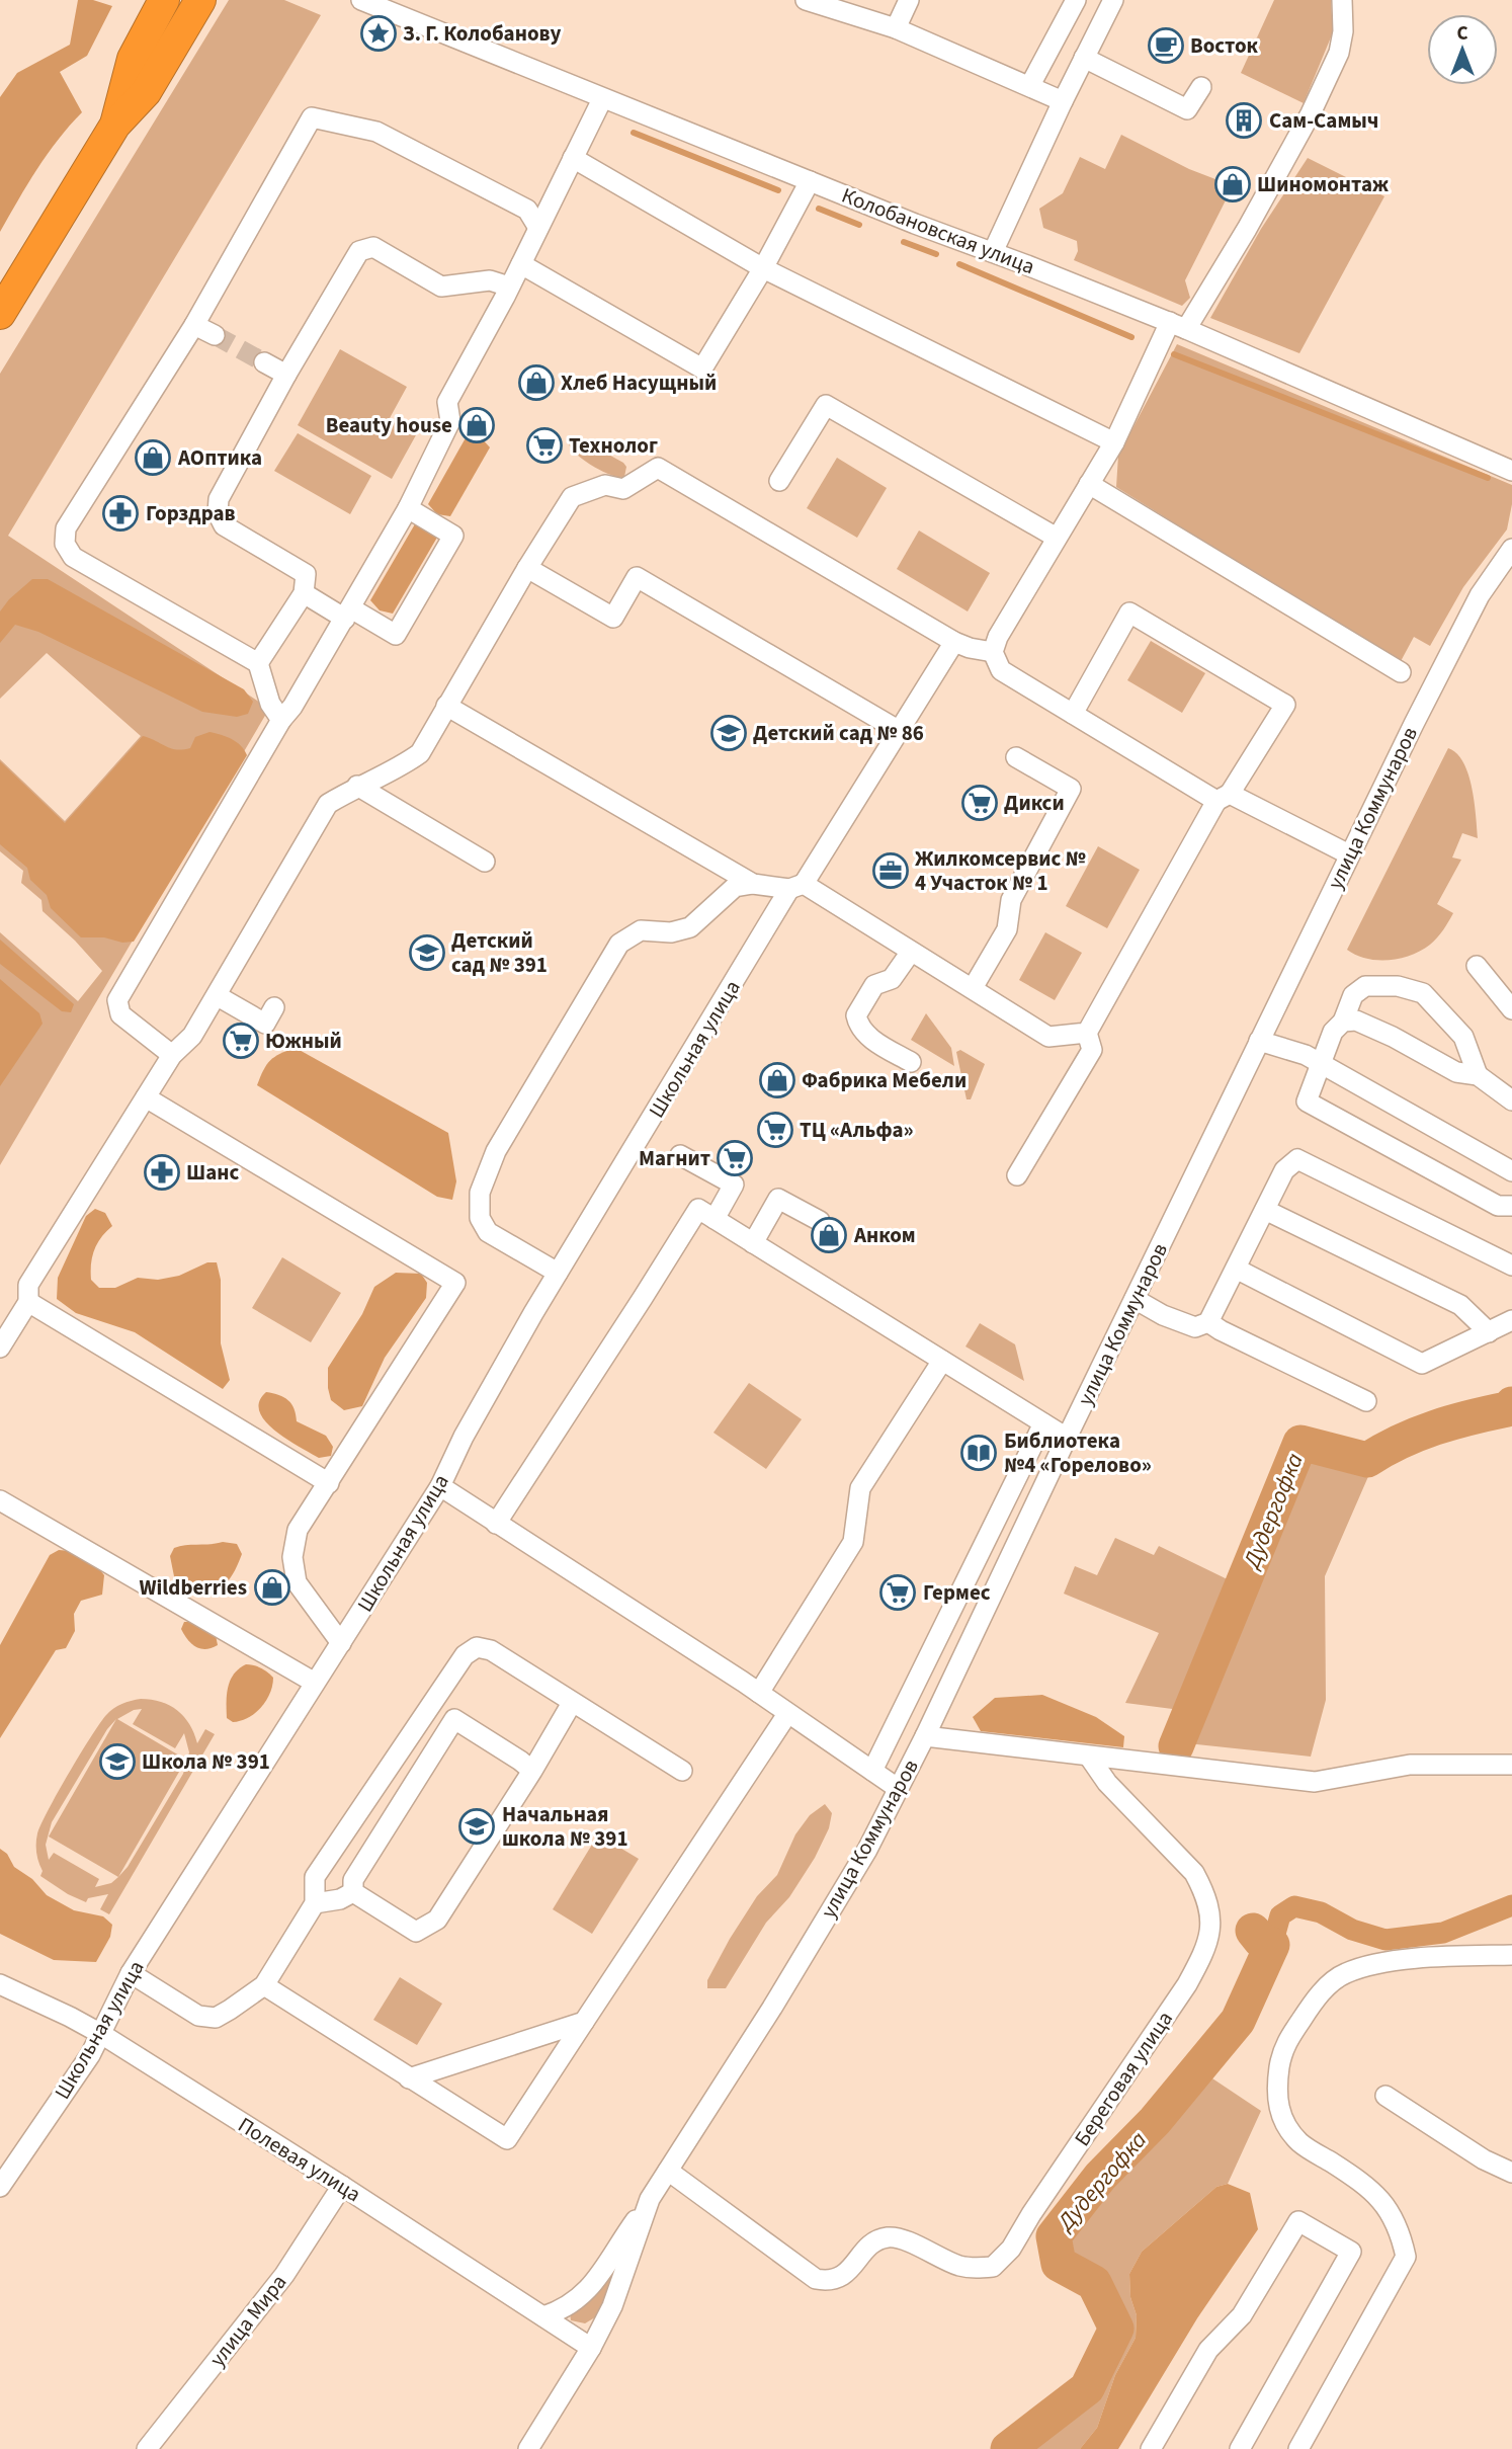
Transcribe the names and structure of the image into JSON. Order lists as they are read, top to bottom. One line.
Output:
{"streets":{"street":["Колобановская улица","улица Коммунаров","Школьная улица","Береговая улица","Полевая улица","улица Мира"]},"crossings":[["улица Коммунаров","Береговая улица"],["улица Коммунаров","Полевая улица"],["Школьная улица","Полевая улица"],["Полевая улица","улица Мира"]],"water":["Дудергофка"],"places":{"place":["З. Г. Колобанову"],"cafe":["Восток"],"building":["Сам-Самыч"],"shop":["Шиномонтаж","Хлеб Насущный","Beauty house","АОптика","Фабрика Мебели","Анком","Wildberries"],"supermarket":["Технолог","Дикси","Южный","ТЦ «Альфа»","Магнит","Гермес"],"pharmacy":["Горздрав","Шанс"],"school or university":["Детский сад № 86","Детский сад № 391","Школа № 391","Начальная школа № 391"],"office":["Жилкомсервис № 4 Участок № 1"],"library":["Библиотека №4 «Горелово»"]},"north":"top"}
